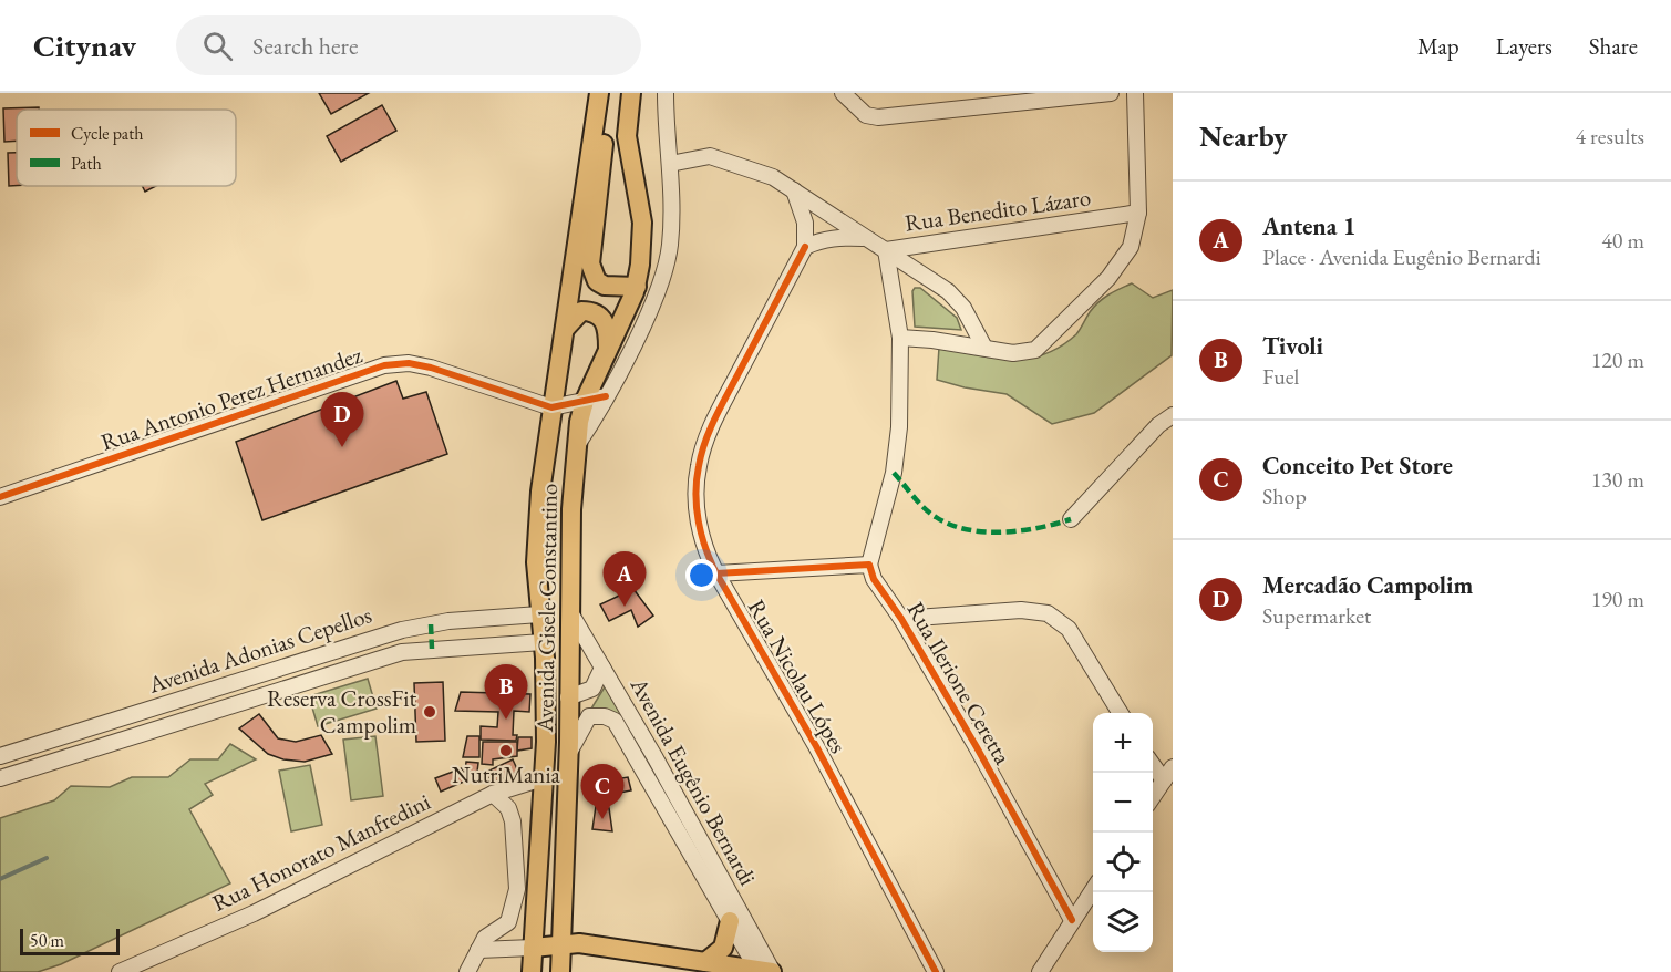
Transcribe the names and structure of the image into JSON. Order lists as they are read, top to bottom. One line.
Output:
{"streets":{"main road":["Avenida Gisele Constantino"],"street":["Rua Benedito Lázaro","Rua Antonio Perez Hernandez","Avenida Adonias Cepellos","Rua Nicolau Lópes","Rua Ilerione Ceretta","Avenida Eugênio Bernardi","Rua Honorato Manfredini"]},"crossings":[["Rua Antonio Perez Hernandez","Avenida Gisele Constantino"],["Avenida Gisele Constantino","Avenida Adonias Cepellos"],["Avenida Gisele Constantino","Avenida Eugênio Bernardi"],["Avenida Gisele Constantino","Rua Honorato Manfredini"]],"places":["Reserva CrossFit Campolim","NutriMania"],"legend":["Cycle path","Path"],"scale_bar":"50 m","page":{"header":"Citynav","search":"Search here","nav":["Map","Layers","Share"],"heading":["Nearby","4 results"],"list":[{"mark":"A","name":"Antena 1","note":"Place · Avenida Eugênio Bernardi","value":"40 m"},{"mark":"B","name":"Tivoli","note":"Fuel","value":"120 m"},{"mark":"C","name":"Conceito Pet Store","note":"Shop","value":"130 m"},{"mark":"D","name":"Mercadão Campolim","note":"Supermarket","value":"190 m"}],"pins":["D","A","B","C"],"map_buttons":["+","−"],"scale":"50 m"}}
